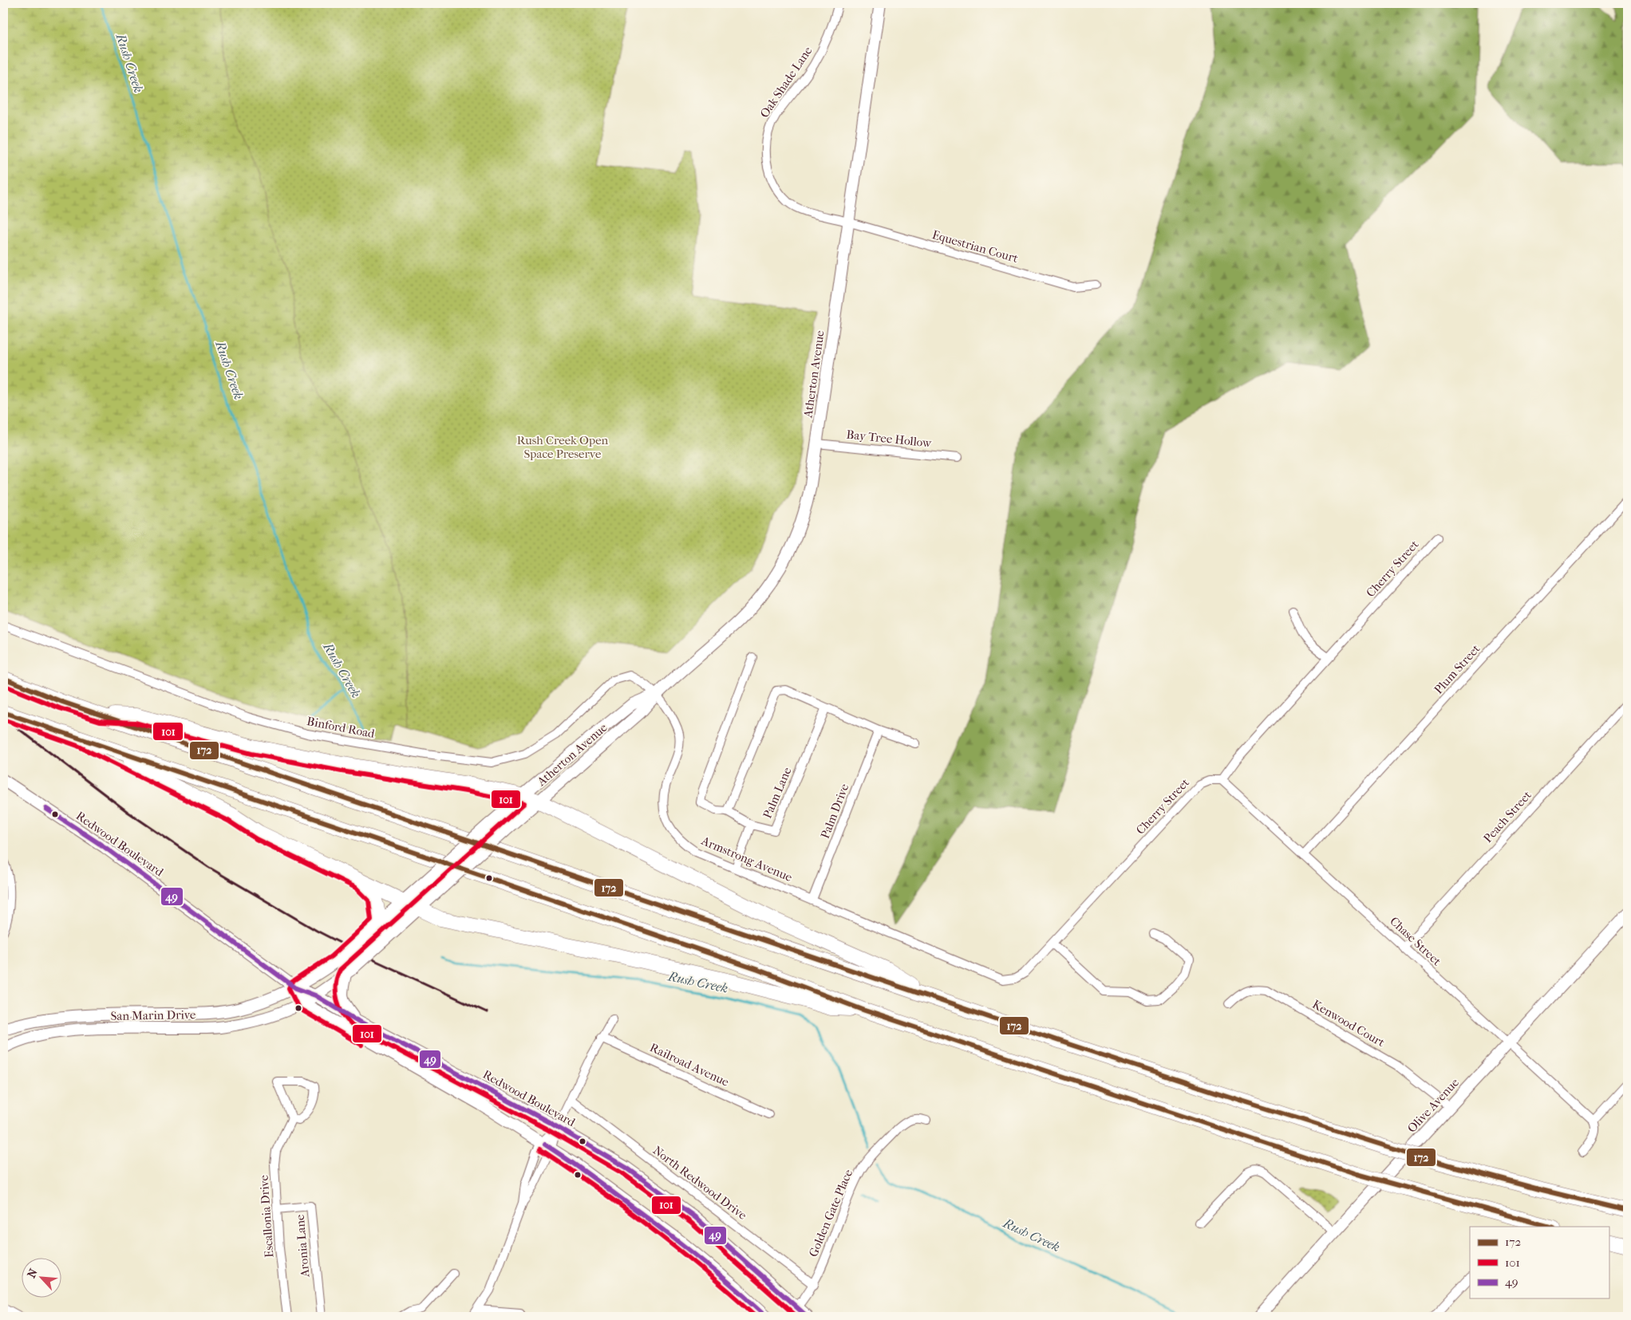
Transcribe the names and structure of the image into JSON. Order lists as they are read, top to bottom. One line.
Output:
{"streets":{"main road":["Atherton Avenue","Redwood Boulevard","San Marin Drive","Olive Avenue"],"street":["Oak Shade Lane","Equestrian Court","Bay Tree Hollow","Cherry Street","Plum Street","Binford Road","Palm Lane","Palm Drive","Peach Street","Armstrong Avenue","Chase Street","Kenwood Court","Railroad Avenue","North Redwood Drive","Golden Gate Place","Escallonia Drive","Aronia Lane"]},"crossings":[["Oak Shade Lane","Equestrian Court"],["Oak Shade Lane","Atherton Avenue"],["Equestrian Court","Atherton Avenue"],["Atherton Avenue","Bay Tree Hollow"],["Atherton Avenue","Binford Road"],["Atherton Avenue","Redwood Boulevard"],["Atherton Avenue","Armstrong Avenue"],["Atherton Avenue","San Marin Drive"],["Cherry Street","Armstrong Avenue"],["Cherry Street","Chase Street"],["Plum Street","Chase Street"],["Binford Road","Armstrong Avenue"],["Palm Drive","Armstrong Avenue"],["Peach Street","Chase Street"],["Redwood Boulevard","San Marin Drive"],["Redwood Boulevard","Golden Gate Place"],["Chase Street","Olive Avenue"],["Kenwood Court","Olive Avenue"],["North Redwood Drive","Golden Gate Place"],["Escallonia Drive","Aronia Lane"]],"water":["Rush Creek"],"parks":["Rush Creek Open Space Preserve"],"lines":["transit line 172","transit line 101","transit line 49"],"legend":["172","101","49"],"north":"top left"}
